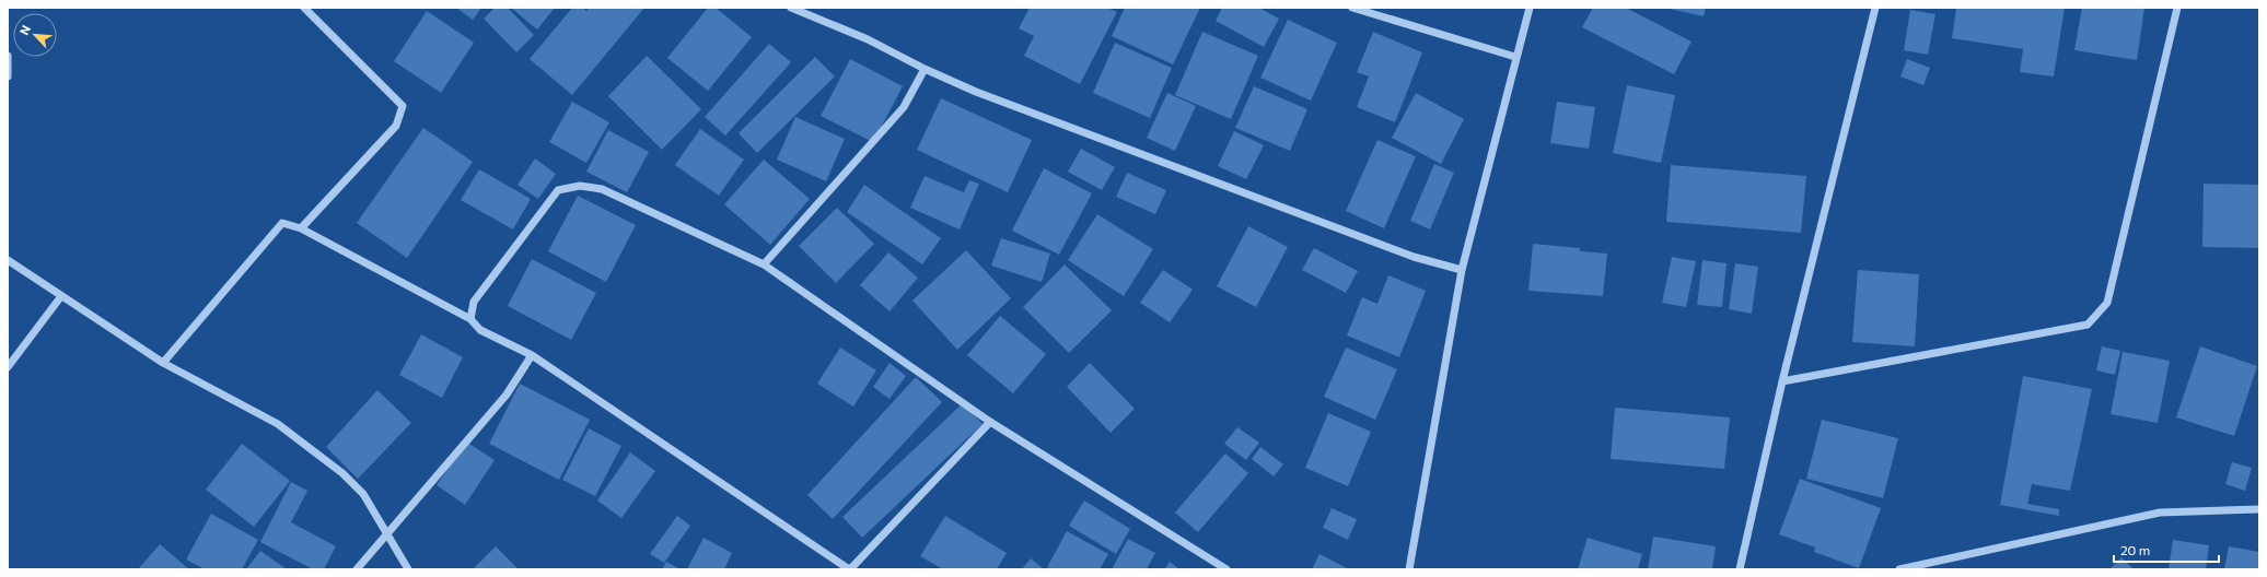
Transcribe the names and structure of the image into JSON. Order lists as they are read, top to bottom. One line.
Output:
{"scale_bar":"20 m","north":"top left"}
